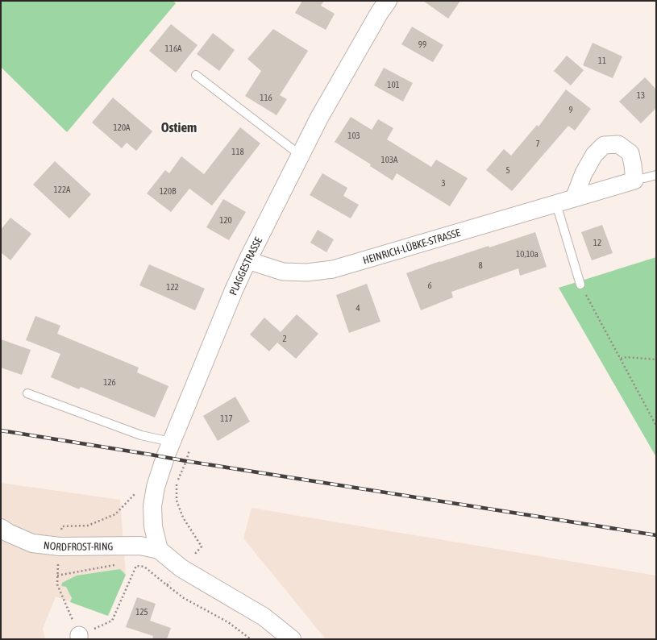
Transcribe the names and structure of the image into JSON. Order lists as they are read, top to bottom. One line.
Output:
{"streets":{"street":["HEINRICH-LÜBKE-STRASSE","PLAGGESTRASSE","NORDFROST-RING"]},"crossings":[["HEINRICH-LÜBKE-STRASSE","PLAGGESTRASSE"],["PLAGGESTRASSE","NORDFROST-RING"]],"districts":["Ostiem"],"house_numbers":["99","116A","11","101","13","116","9","120A","103","7","118","103A","5","3","122A","120B","120","12","10,10a","8","6","122","4","2","126","117","125"]}
